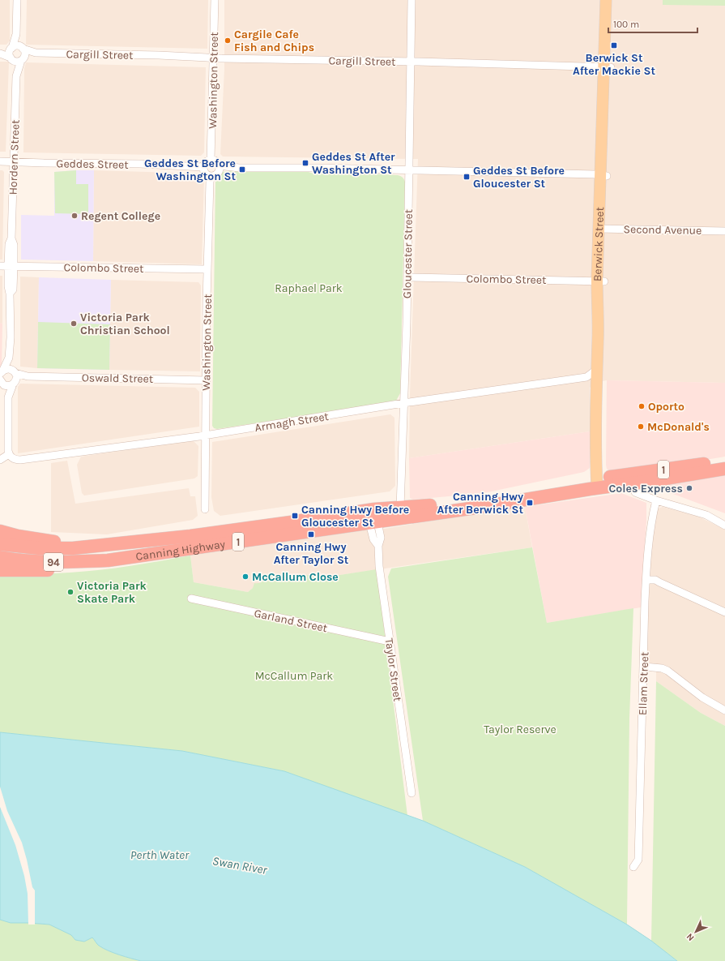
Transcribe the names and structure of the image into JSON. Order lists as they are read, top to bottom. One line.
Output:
{"streets":{"highway":["1","Canning Highway","94"],"main road":["Berwick Street"],"street":["Cargill Street","Washington Street","Hordern Street","Geddes Street","Second Avenue","Gloucester Street","Colombo Street","Oswald Street","Armagh Street","Garland Street","Taylor Street","Ellam Street"]},"crossings":[["Cargill Street","Washington Street"],["Cargill Street","Hordern Street"],["Cargill Street","Berwick Street"],["Cargill Street","Gloucester Street"],["Washington Street","Colombo Street"],["Washington Street","Oswald Street"],["Washington Street","Armagh Street"],["Hordern Street","Geddes Street"],["Hordern Street","Colombo Street"],["Hordern Street","Oswald Street"],["Second Avenue","Berwick Street"],["Berwick Street","Colombo Street"],["Berwick Street","Armagh Street"],["Berwick Street","Canning Highway"],["Gloucester Street","Colombo Street"],["Gloucester Street","Armagh Street"],["Gloucester Street","Canning Highway"],["Canning Highway","Taylor Street"],["Garland Street","Taylor Street"]],"water":["Perth Water","Swan River"],"parks":["Raphael Park","McCallum Park","Taylor Reserve"],"places":{"other":["Cargile Cafe Fish and Chips","Regent College","Victoria Park Christian School","Oporto","McDonald's","Coles Express","McCallum Close","Victoria Park Skate Park"],"transit":["Berwick St After Mackie St","Geddes St After Washington St","Geddes St Before Washington St","Geddes St Before Gloucester St","Canning Hwy After Berwick St","Canning Hwy Before Gloucester St","Canning Hwy After Taylor St"]},"scale_bar":"100 m","north":"bottom left"}
